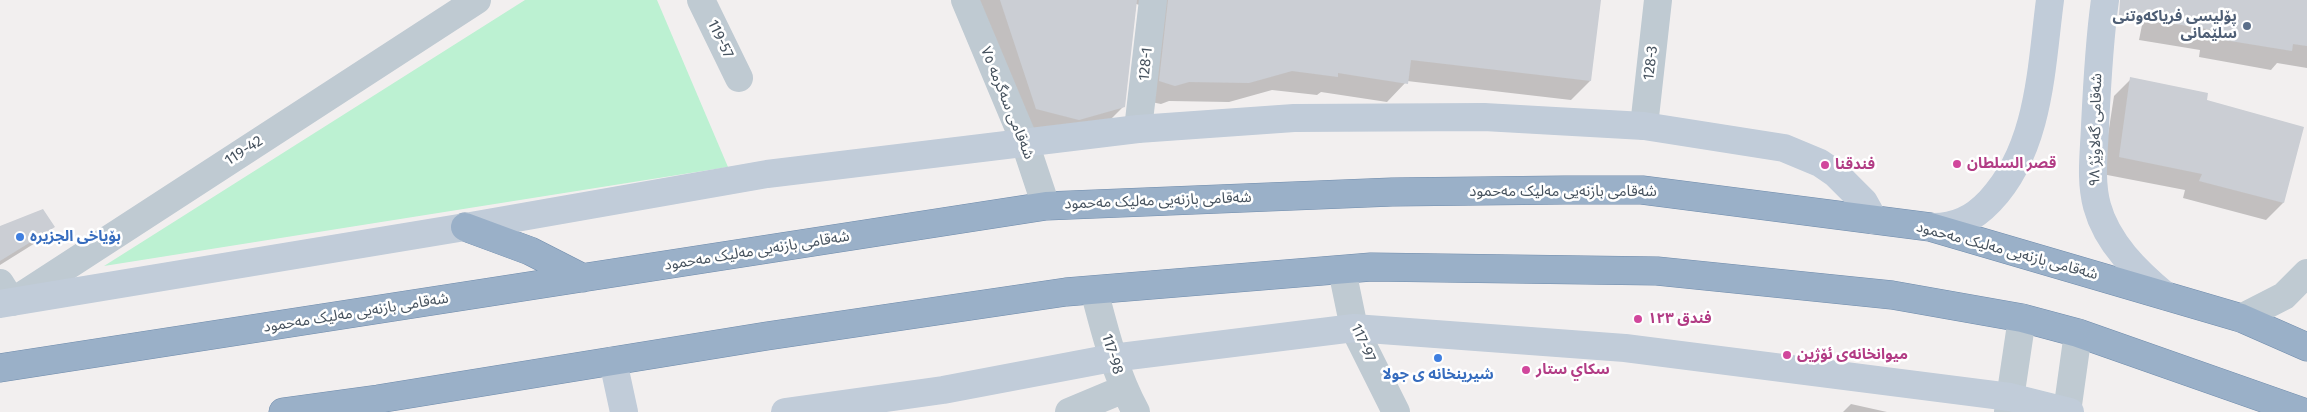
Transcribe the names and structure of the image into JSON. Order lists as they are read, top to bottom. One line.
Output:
{"streets":{"highway":["شەقامی بازنەیی مەلیک مەحمود"],"main road":["شەقامی گەلاوێژ ٩٨"],"street":["119-57","128-3","128-1","شەقامی سەگرمە ٧٥","119-42","117-97","117-98"]},"crossings":[["شەقامی سەگرمە ٧٥","شەقامی بازنەیی مەلیک مەحمود"],["شەقامی گەلاوێژ ٩٨","شەقامی بازنەیی مەلیک مەحمود"]],"places":["پۆلیسی فریاکەوتنی سلێمانی","قصر السلطان","فندقنا","بۆیاخی الجزیرە","فندق ١٢٣","میوانخانەی ئۆژین","شیرینخانه ی جولا","سكاي ستار"]}
